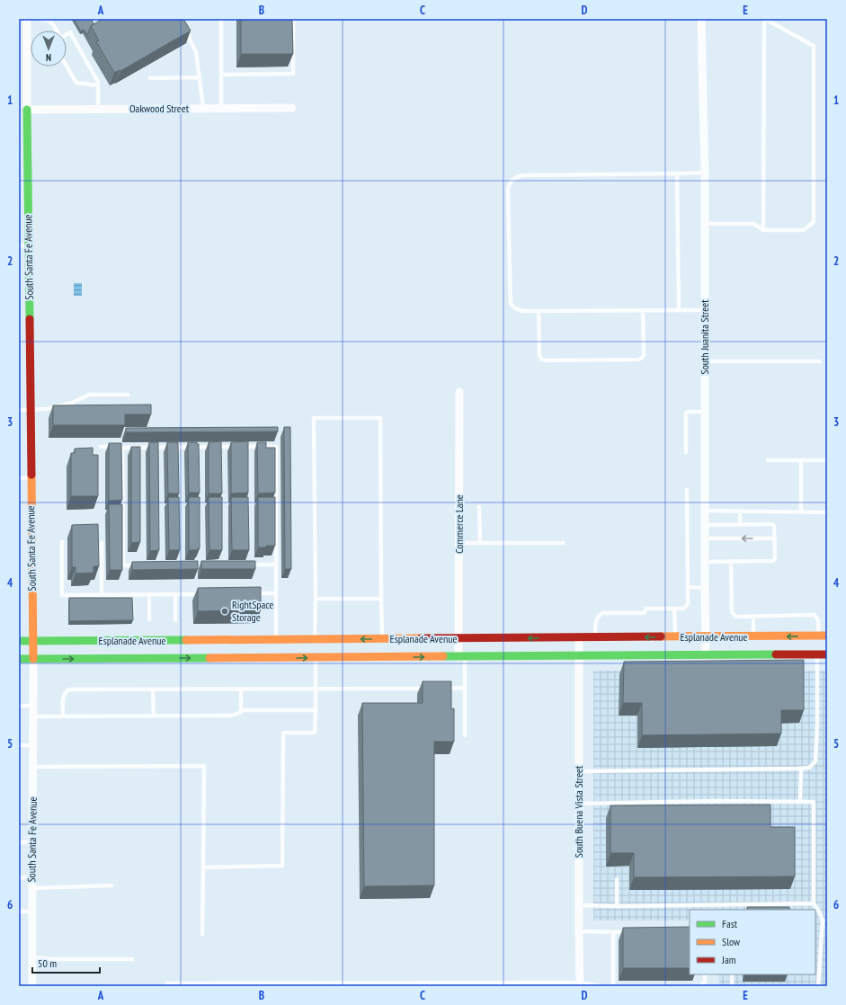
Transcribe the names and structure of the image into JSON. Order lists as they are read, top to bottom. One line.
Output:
{"streets":{"main road":["South Santa Fe Avenue","Esplanade Avenue"],"street":["Oakwood Street","South Juanita Street","Commerce Lane","South Buena Vista Street"]},"crossings":[["Oakwood Street","South Santa Fe Avenue"],["South Santa Fe Avenue","Esplanade Avenue"],["South Juanita Street","Esplanade Avenue"],["Commerce Lane","Esplanade Avenue"],["Esplanade Avenue","South Buena Vista Street"]],"places":["RightSpace Storage"],"legend":["Fast","Slow","Jam"],"scale_bar":"50 m","north":"bottom","grid":{"columns":["A","B","C","D","E"],"rows":["1","2","3","4","5","6"]}}
